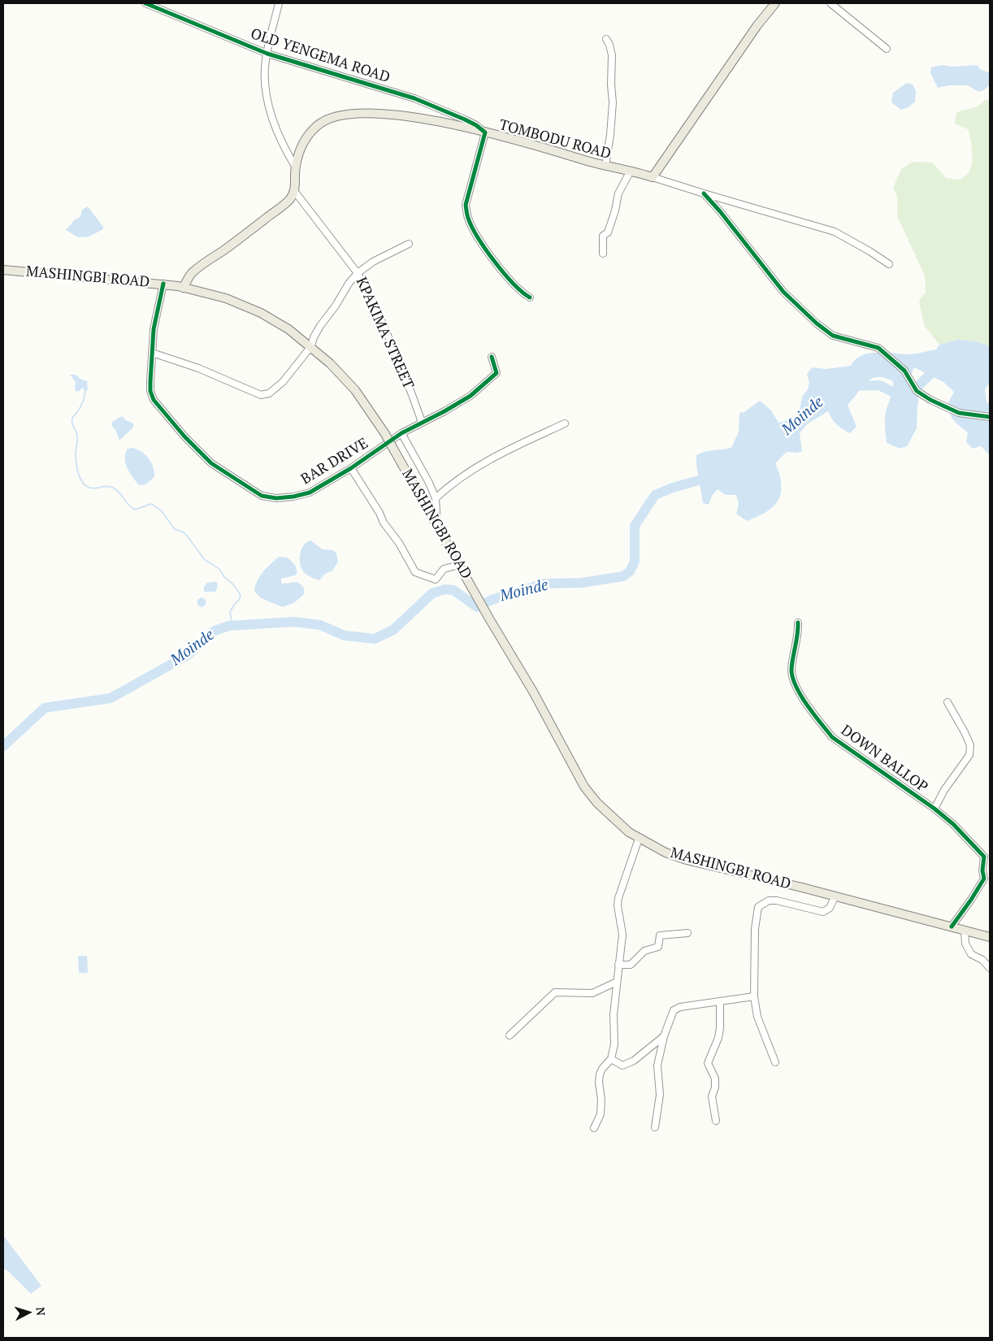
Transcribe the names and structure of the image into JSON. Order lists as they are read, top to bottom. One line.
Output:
{"streets":{"main road":["TOMBODU ROAD","MASHINGBI ROAD"],"street":["OLD YENGEMA ROAD","KPAKIMA STREET","BAR DRIVE","DOWN BALLOP"]},"crossings":[["OLD YENGEMA ROAD","TOMBODU ROAD"],["TOMBODU ROAD","KPAKIMA STREET"],["MASHINGBI ROAD","BAR DRIVE"],["KPAKIMA STREET","BAR DRIVE"]],"water":["Moinde"],"north":"right"}
